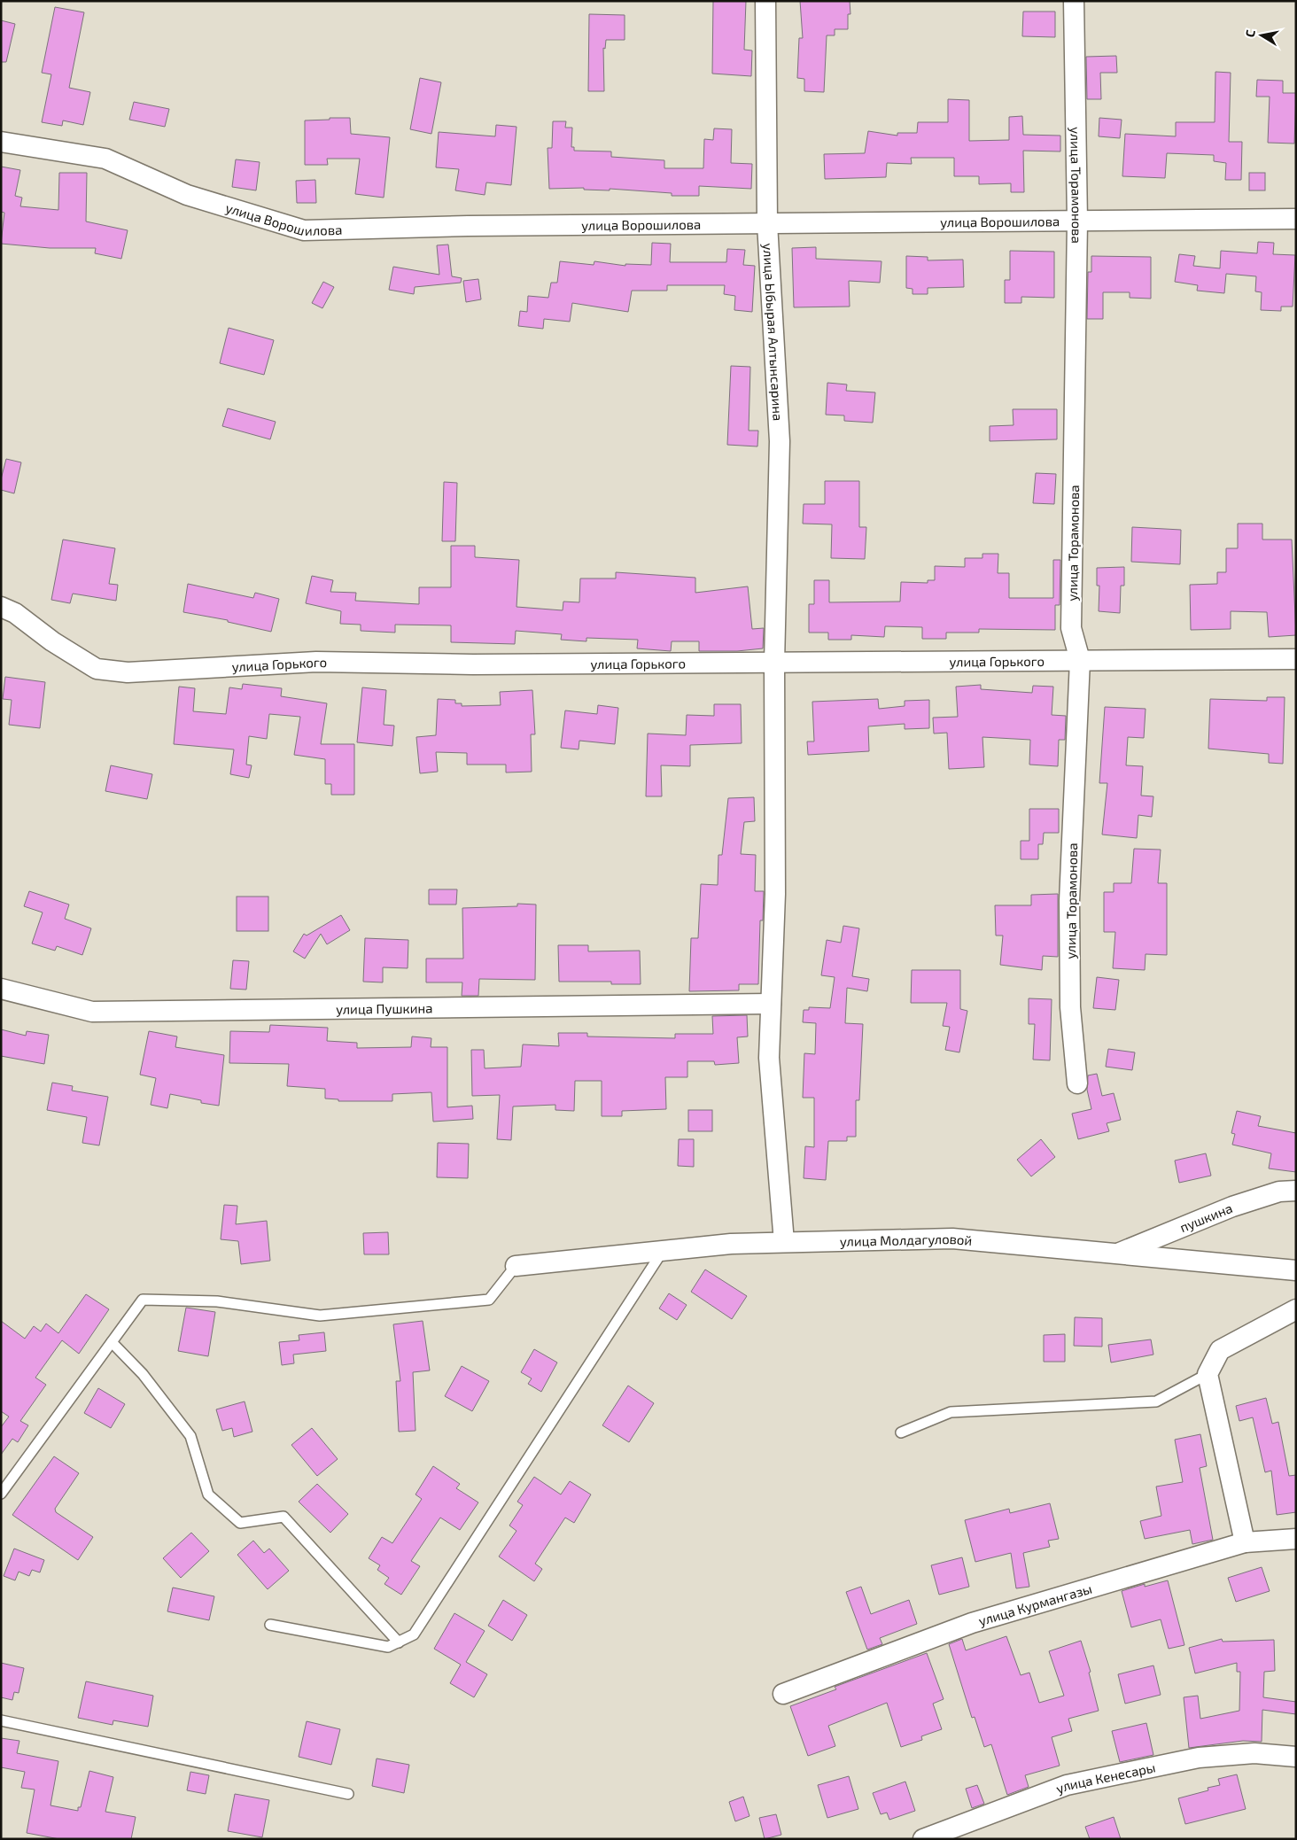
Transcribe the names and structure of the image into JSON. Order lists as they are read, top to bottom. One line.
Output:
{"streets":{"street":["улица Торамонова","улица Ворошилова","улица Ыбырая Алтынсарина","улица Горького","улица Пушкина","пушкина","улица Молдагуловой","улица Курмангазы","улица Кенесары"]},"crossings":[["улица Торамонова","улица Ворошилова"],["улица Торамонова","улица Горького"],["улица Ворошилова","улица Ыбырая Алтынсарина"],["улица Ыбырая Алтынсарина","улица Горького"],["улица Ыбырая Алтынсарина","улица Пушкина"],["улица Ыбырая Алтынсарина","улица Молдагуловой"],["пушкина","улица Молдагуловой"]],"north":"left"}
